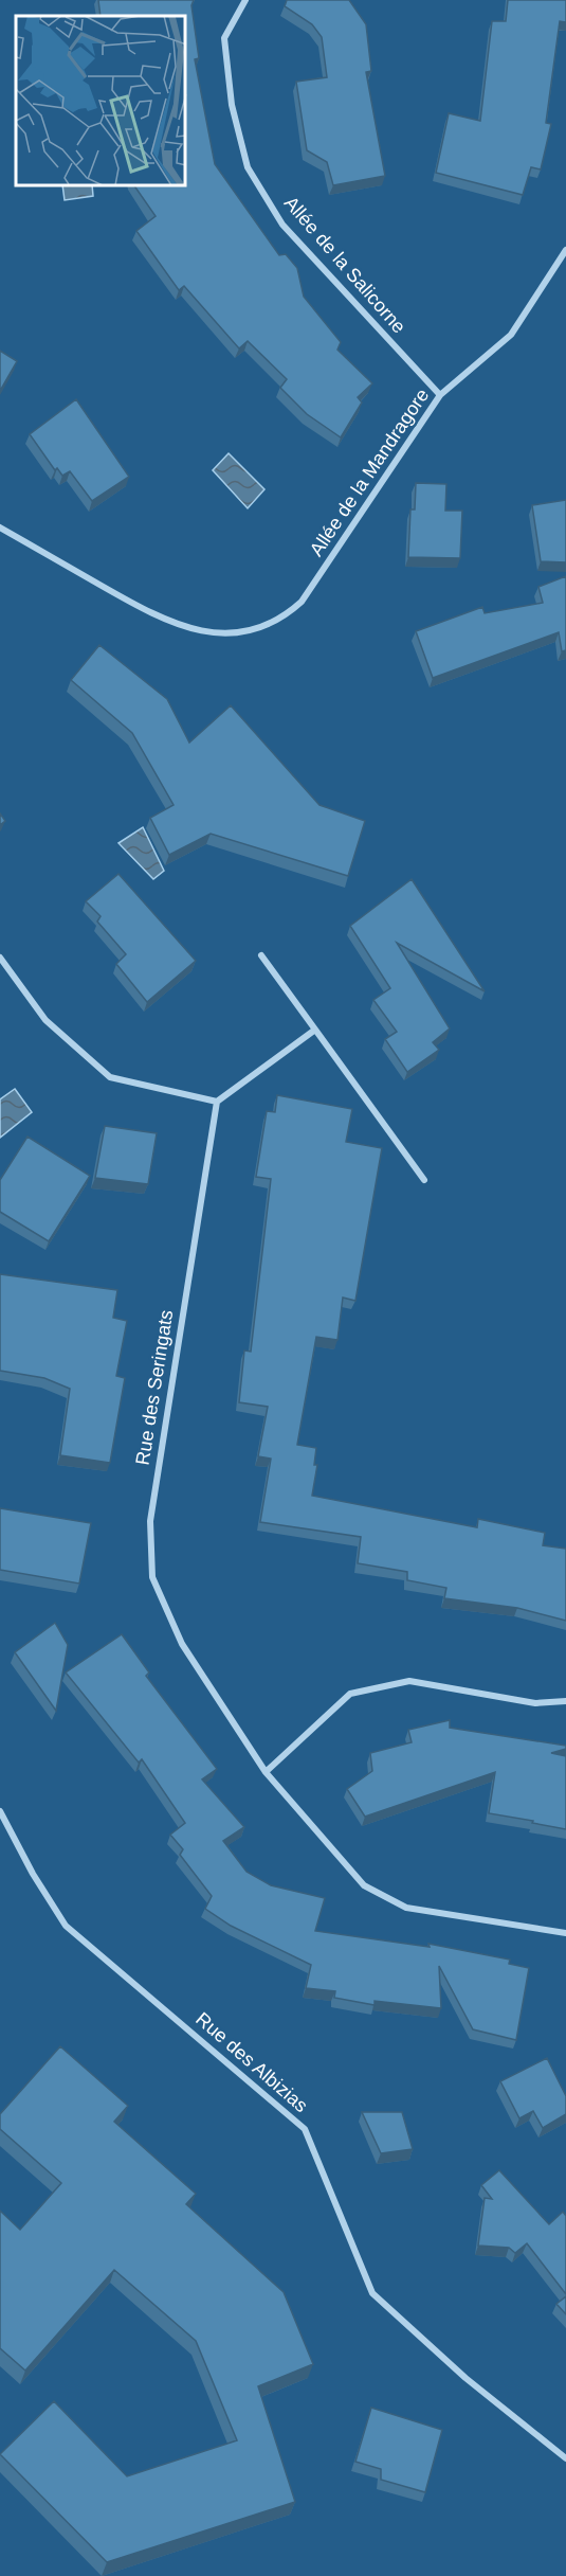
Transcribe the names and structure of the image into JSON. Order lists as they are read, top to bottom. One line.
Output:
{"streets":{"street":["Allée de la Salicorne","Allée de la Mandragore","Rue des Seringats","Rue des Albizias"]},"crossings":[["Allée de la Salicorne","Allée de la Mandragore"]]}
